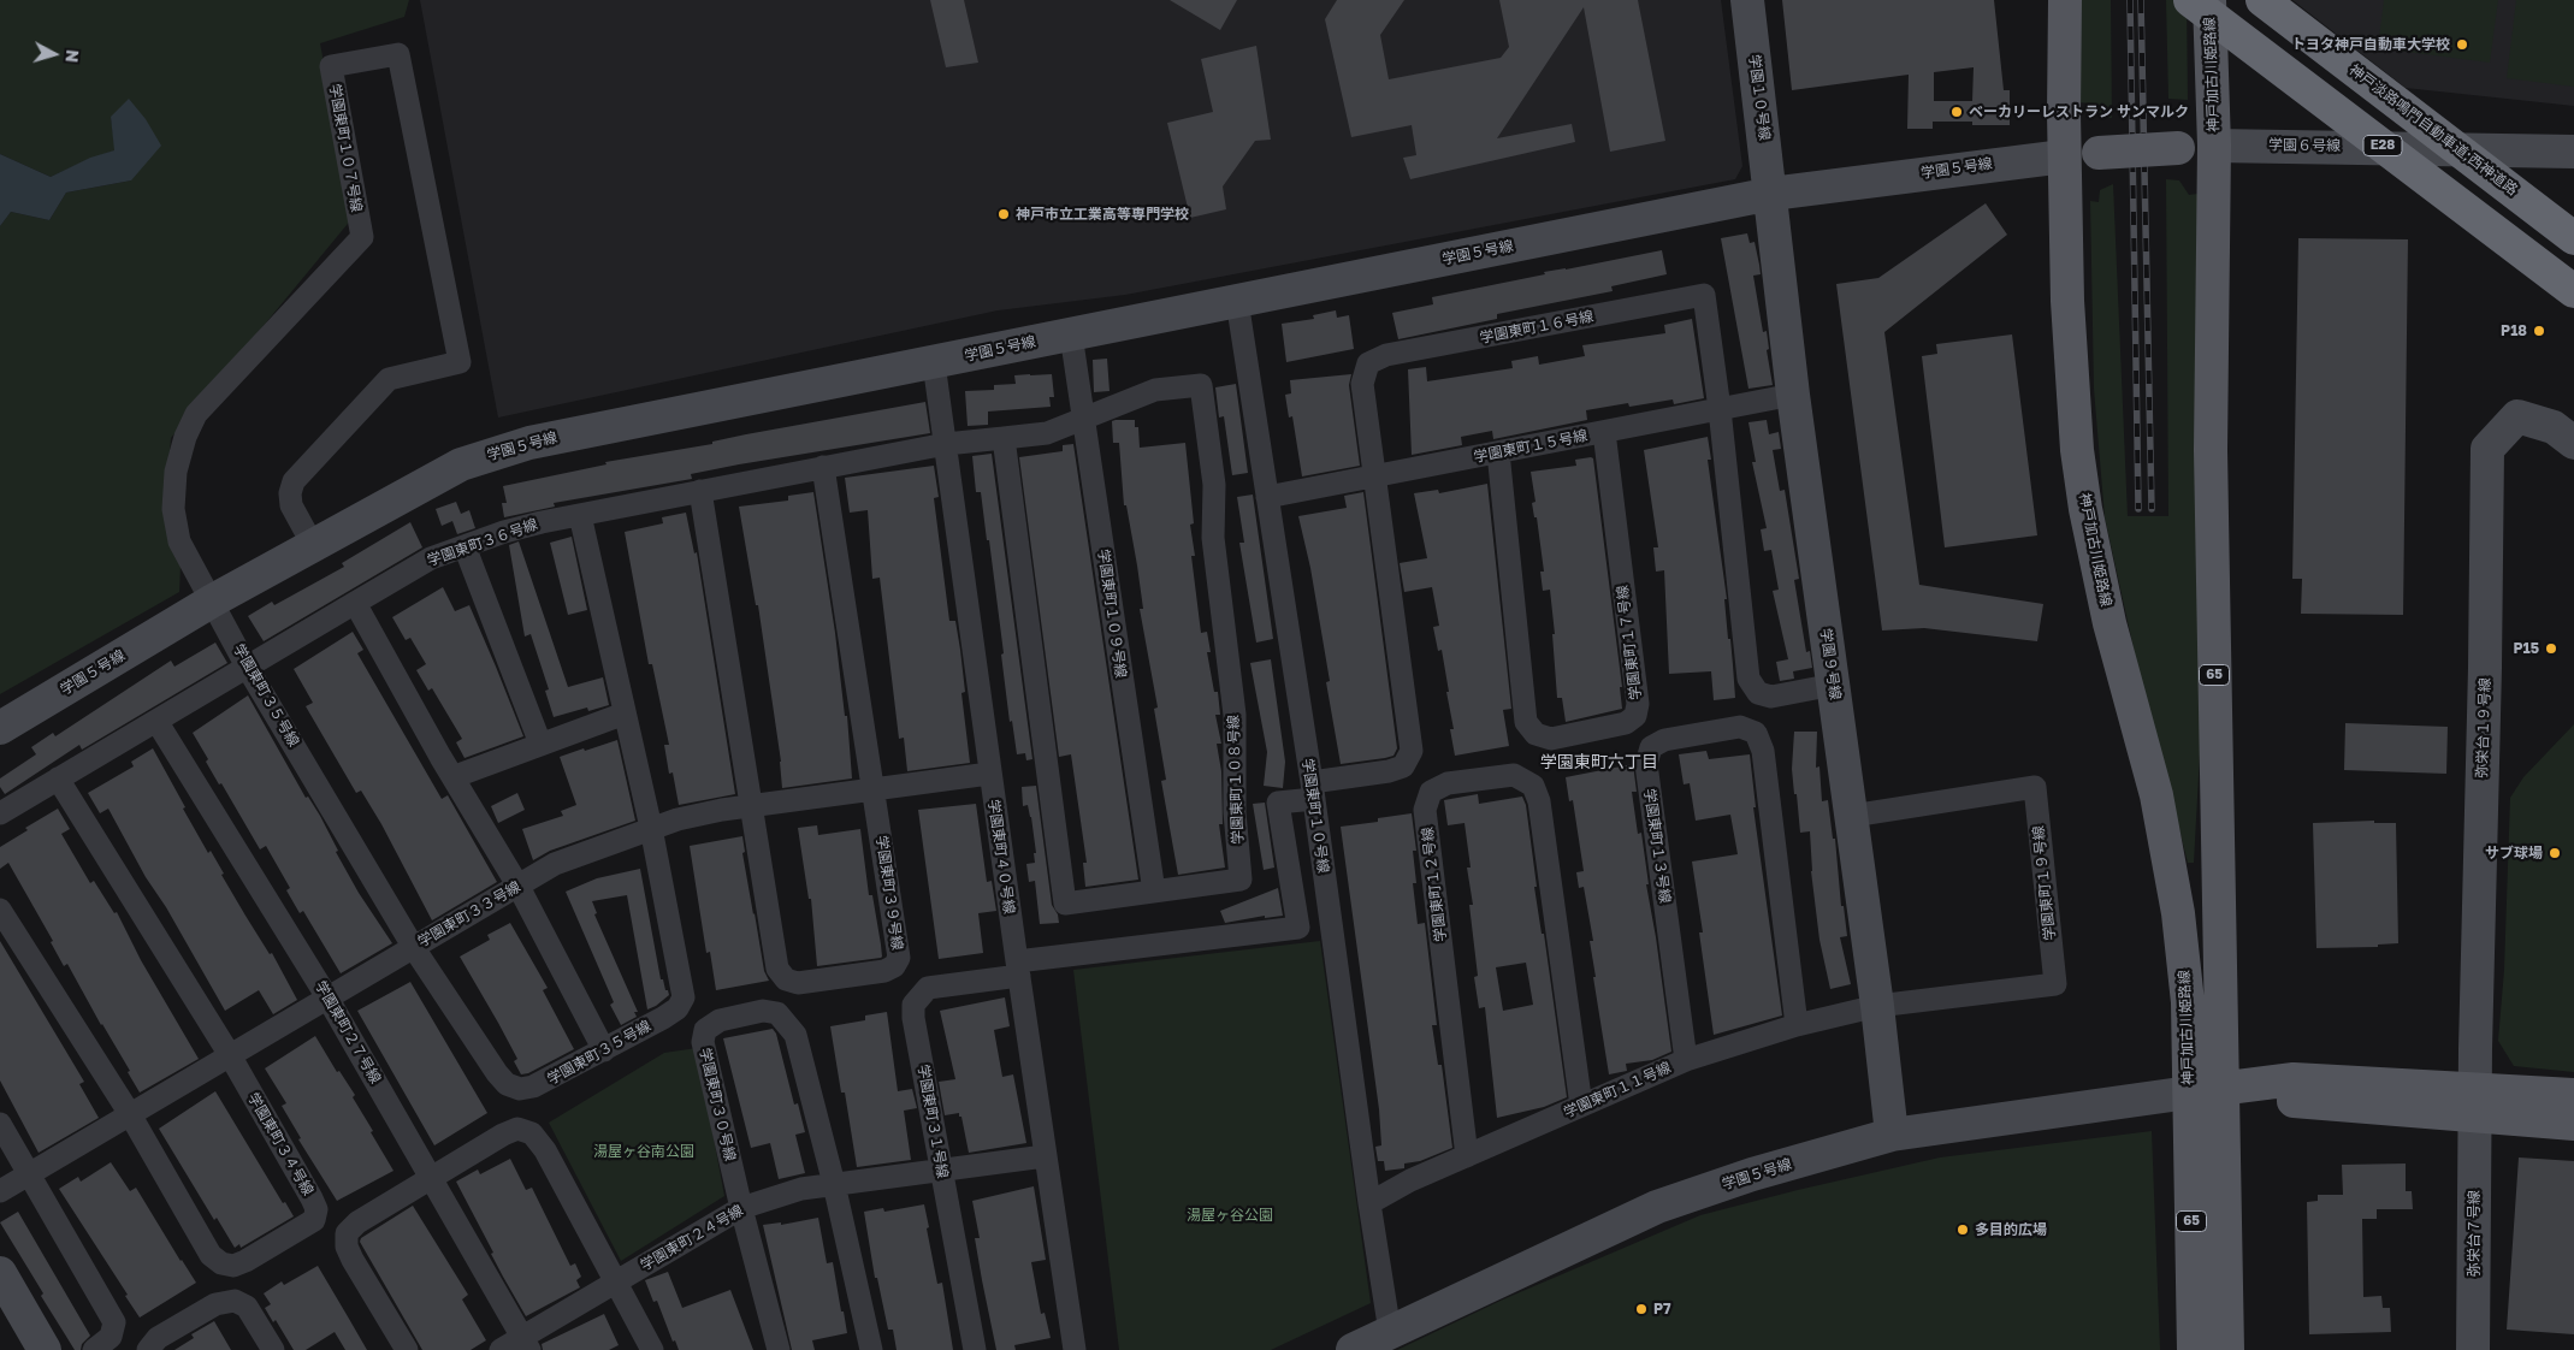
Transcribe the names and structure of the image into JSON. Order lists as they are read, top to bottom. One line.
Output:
{"streets":{"highway":["神戸淡路鳴門自動車道;西神道路","E28"],"main road":["神戸加古川姫路線","65"],"street":["学園１０号線","学園６号線","学園東町１０７号線","学園５号線","学園東町１６号線","学園東町１５号線","学園東町３６号線","学園東町１０９号線","学園東町１７号線","学園９号線","学園東町３５号線","弥栄台１９号線","学園東町１０８号線","学園東町１０号線","学園東町１３号線","学園東町４０号線","学園東町１９号線","学園東町１２号線","学園東町３９号線","学園東町３３号線","学園東町２７号線","学園東町１１号線","学園東町３０号線","学園東町３１号線","学園東町３４号線","弥栄台７号線","学園東町２４号線"]},"crossings":[["神戸加古川姫路線","学園６号線"],["神戸加古川姫路線","学園５号線"],["神戸加古川姫路線","弥栄台１９号線"],["神戸加古川姫路線","弥栄台７号線"],["学園１０号線","学園５号線"],["学園１０号線","学園９号線"],["学園東町１０７号線","学園５号線"],["学園東町１０７号線","学園東町３５号線"],["学園５号線","学園東町１０９号線"],["学園５号線","学園９号線"],["学園５号線","学園東町３５号線"],["学園５号線","学園東町１０号線"],["学園５号線","学園東町４０号線"],["学園東町１６号線","学園東町１５号線"],["学園東町１５号線","学園東町１７号線"],["学園東町１５号線","学園９号線"],["学園東町１５号線","学園東町１０号線"],["学園東町３６号線","学園東町３５号線"],["学園東町３６号線","学園東町１０８号線"],["学園東町３６号線","学園東町４０号線"],["学園東町３６号線","学園東町３９号線"],["学園東町３６号線","学園東町２７号線"],["学園東町３６号線","学園東町３４号線"],["学園東町１０９号線","学園東町１０８号線"],["学園９号線","学園東町１９号線"],["学園９号線","学園東町１１号線"],["学園東町３５号線","学園東町３３号線"],["弥栄台１９号線","弥栄台７号線"],["学園東町１０８号線","学園東町４０号線"],["学園東町１０号線","学園東町１１号線"],["学園東町１３号線","学園東町１１号線"],["学園東町４０号線","学園東町３３号線"],["学園東町４０号線","学園東町３１号線"],["学園東町４０号線","学園東町２４号線"],["学園東町１９号線","学園東町１１号線"],["学園東町１２号線","学園東町１１号線"],["学園東町３９号線","学園東町３３号線"],["学園東町３３号線","学園東町２７号線"],["学園東町３３号線","学園東町３４号線"],["学園東町２７号線","学園東町２４号線"],["学園東町３０号線","学園東町２４号線"],["学園東町３１号線","学園東町２４号線"]],"districts":["学園東町六丁目"],"parks":["湯屋ヶ谷南公園","湯屋ヶ谷公園"],"places":["トヨタ神戸自動車大学校","ベーカリーレストラン サンマルク","神戸市立工業高等専門学校","P18","P15","サブ球場","多目的広場","P7"],"north":"right"}
